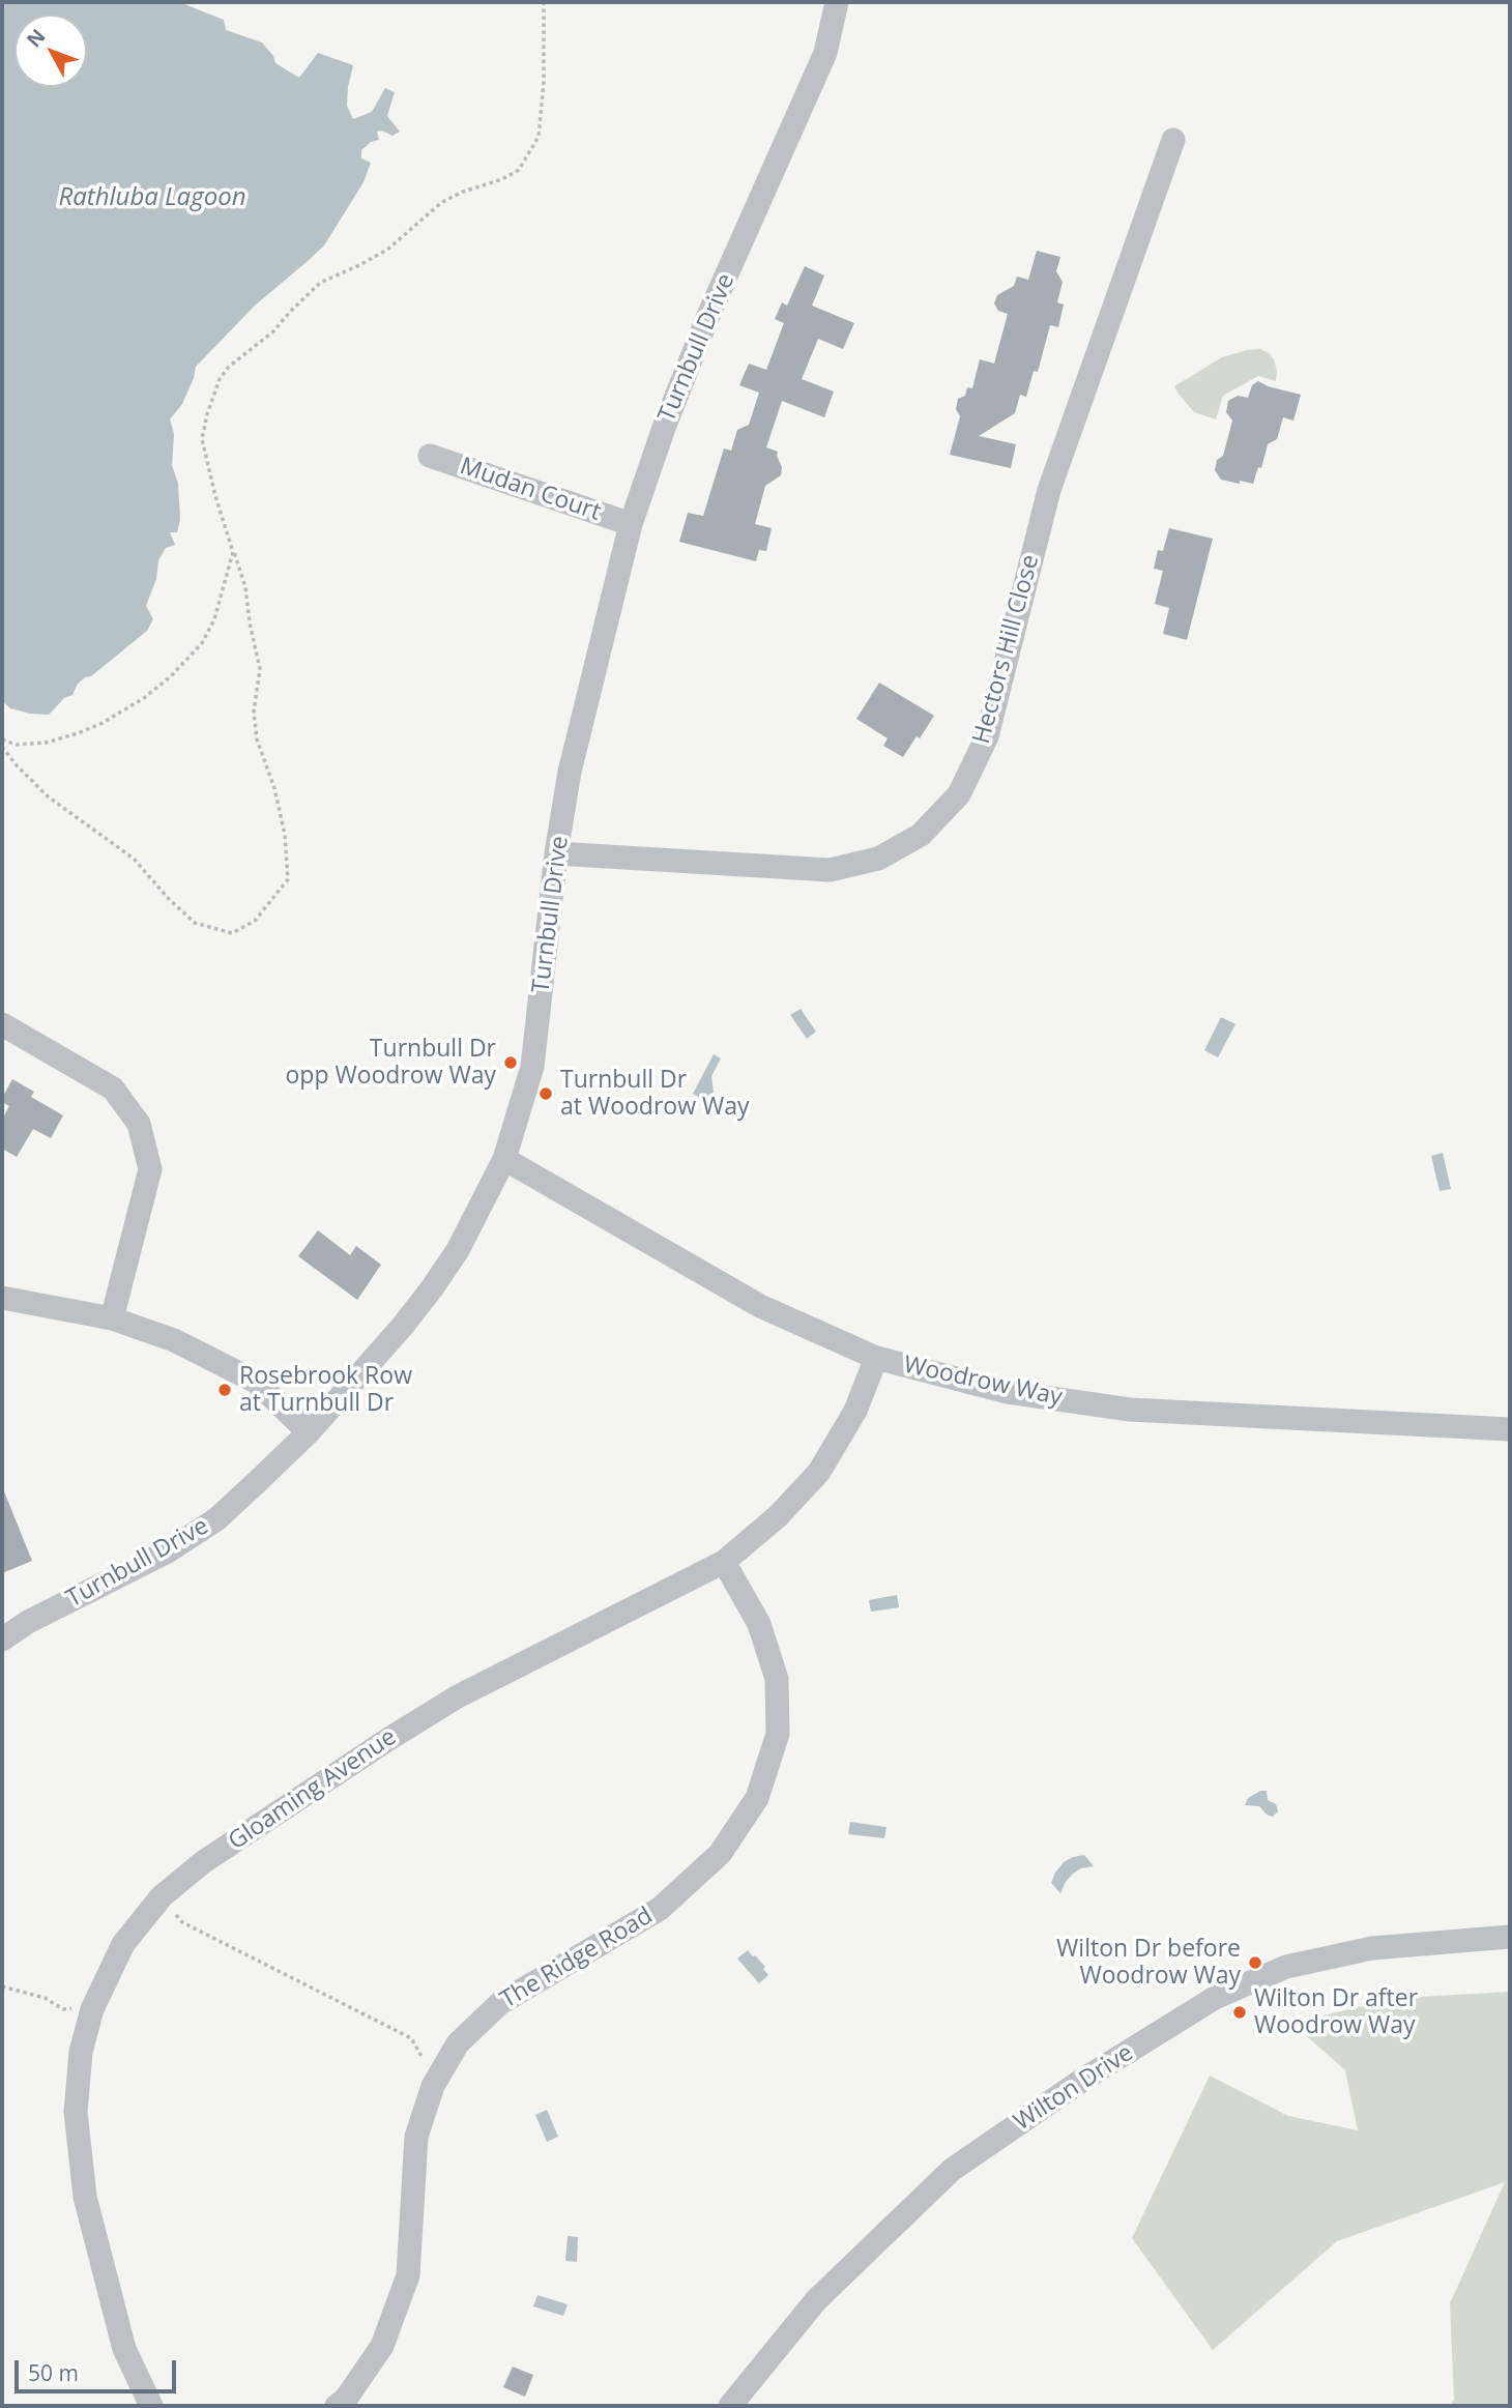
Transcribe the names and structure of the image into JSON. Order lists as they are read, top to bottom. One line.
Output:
{"streets":{"street":["Turnbull Drive","Mudan Court","Hectors Hill Close","Woodrow Way","Gloaming Avenue","The Ridge Road","Wilton Drive"]},"crossings":[["Turnbull Drive","Mudan Court"],["Turnbull Drive","Hectors Hill Close"],["Turnbull Drive","Woodrow Way"],["Woodrow Way","Gloaming Avenue"],["Gloaming Avenue","The Ridge Road"]],"water":["Rathluba Lagoon"],"places":["Turnbull Dr opp Woodrow Way","Turnbull Dr at Woodrow Way","Rosebrook Row at Turnbull Dr","Wilton Dr before Woodrow Way","Wilton Dr after Woodrow Way"],"scale_bar":"50 m","north":"top left"}
